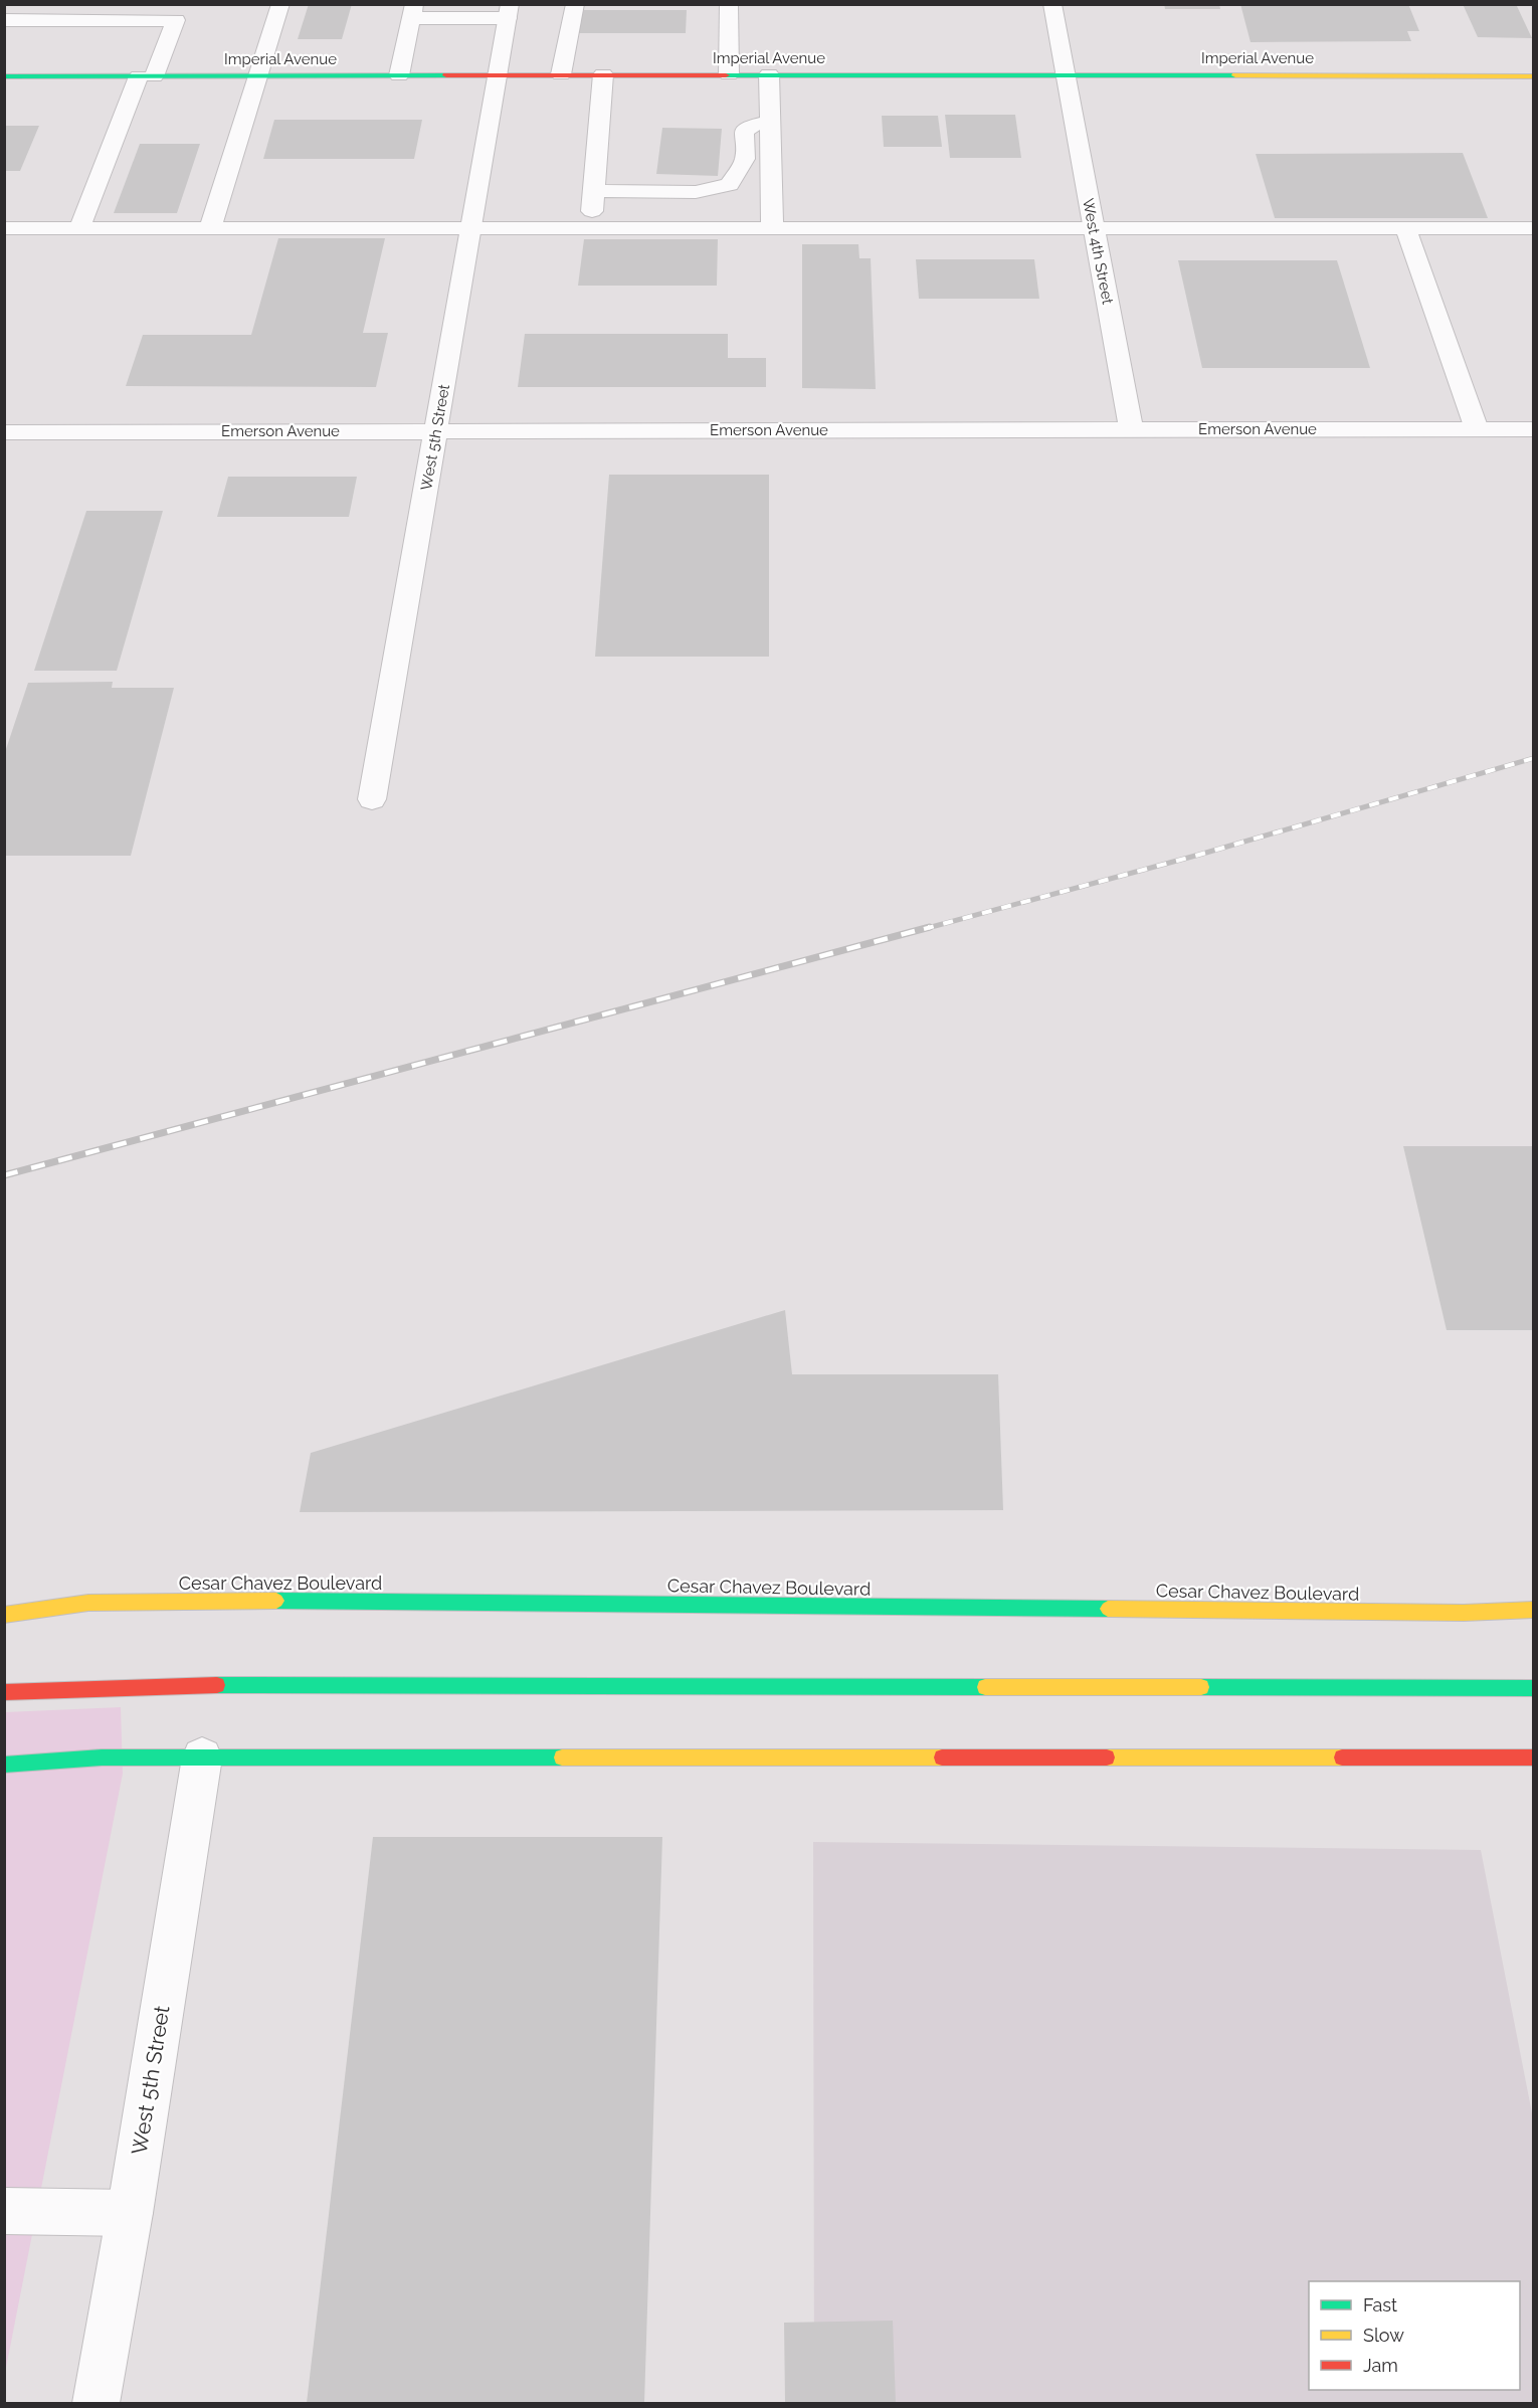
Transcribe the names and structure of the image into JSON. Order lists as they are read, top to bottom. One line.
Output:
{"streets":{"main road":["Imperial Avenue","Cesar Chavez Boulevard"],"street":["West 4th Street","Emerson Avenue","West 5th Street"]},"crossings":[["Imperial Avenue","West 4th Street"],["Imperial Avenue","West 5th Street"],["West 4th Street","Emerson Avenue"],["Emerson Avenue","West 5th Street"]],"legend":["Fast","Slow","Jam"]}
